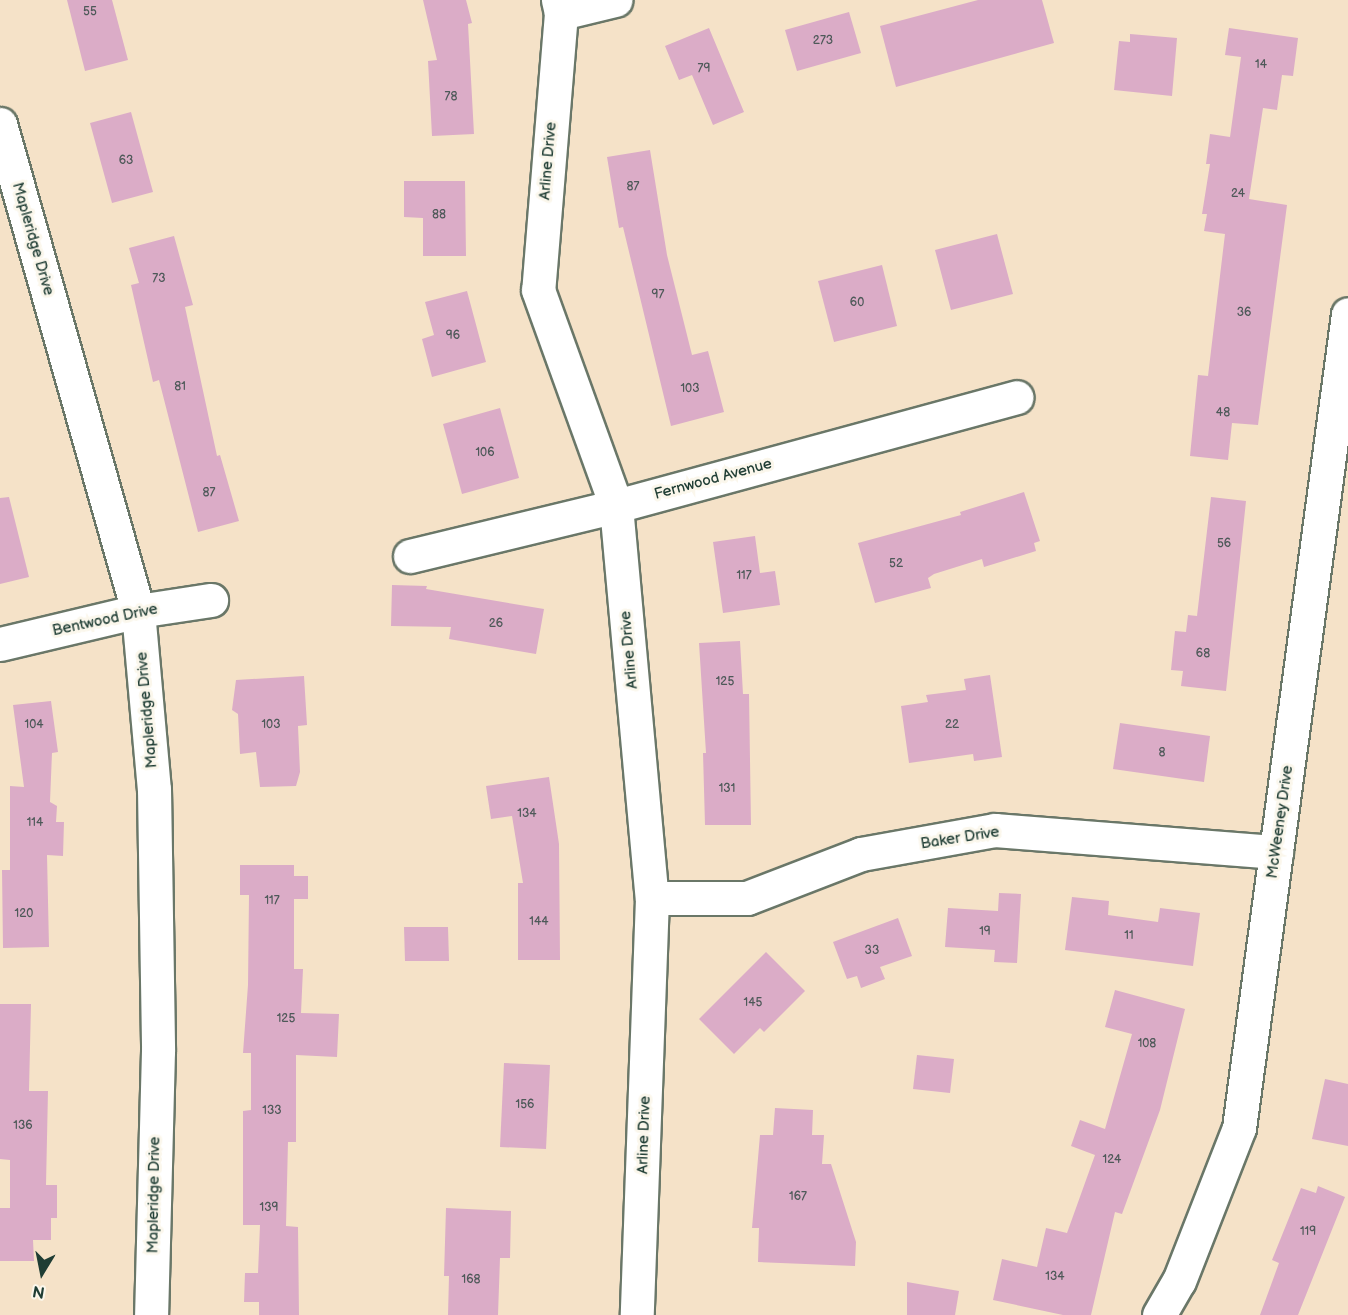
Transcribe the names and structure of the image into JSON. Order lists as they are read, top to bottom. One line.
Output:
{"streets":{"street":["Arline Drive","Mapleridge Drive","Fernwood Avenue","Bentwood Drive","McWeeney Drive","Baker Drive"]},"crossings":[["Arline Drive","Fernwood Avenue"],["Arline Drive","Baker Drive"],["Mapleridge Drive","Bentwood Drive"],["McWeeney Drive","Baker Drive"]],"house_numbers":["55","273","14","79","78","63","87","24","88","73","97","60","36","96","81","103","48","106","87","56","52","117","26","68","125","104","103","22","8","131","134","114","117","120","144","19","11","33","145","125","108","156","133","136","124","167","139","119","134","168"],"north":"bottom"}
